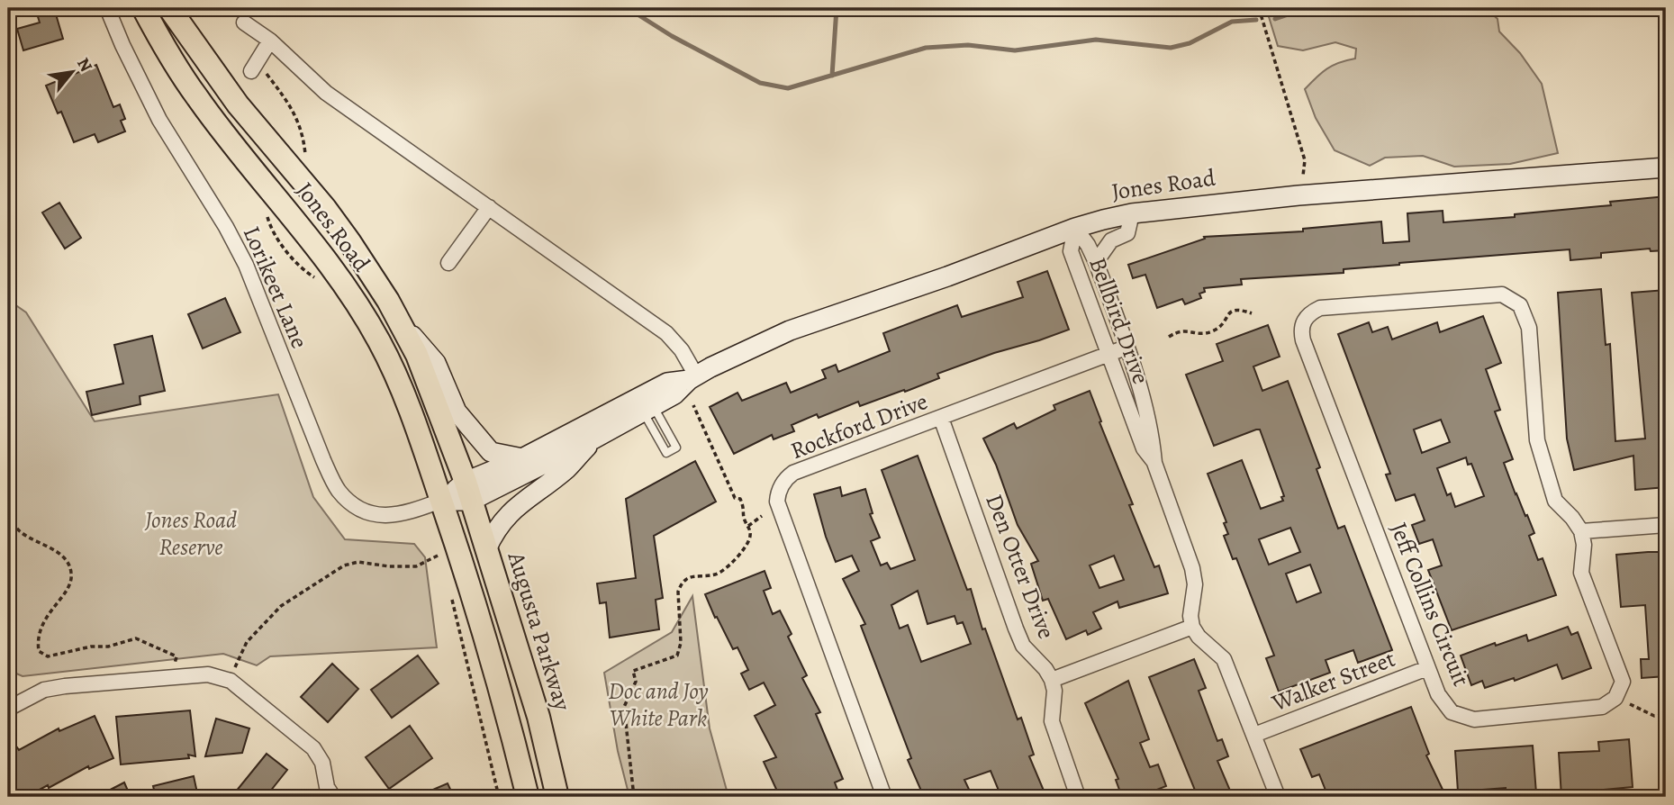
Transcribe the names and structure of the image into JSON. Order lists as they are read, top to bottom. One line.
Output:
{"streets":{"main road":["Jones Road","Augusta Parkway"],"street":["Lorikeet Lane","Bellbird Drive","Rockford Drive","Den Otter Drive","Jeff Collins Circuit","Walker Street"]},"crossings":[["Jones Road","Lorikeet Lane"],["Jones Road","Bellbird Drive"],["Jones Road","Augusta Parkway"],["Bellbird Drive","Rockford Drive"],["Rockford Drive","Den Otter Drive"],["Jeff Collins Circuit","Walker Street"]],"parks":["Jones Road Reserve","Doc and Joy White Park"],"north":"top right"}
